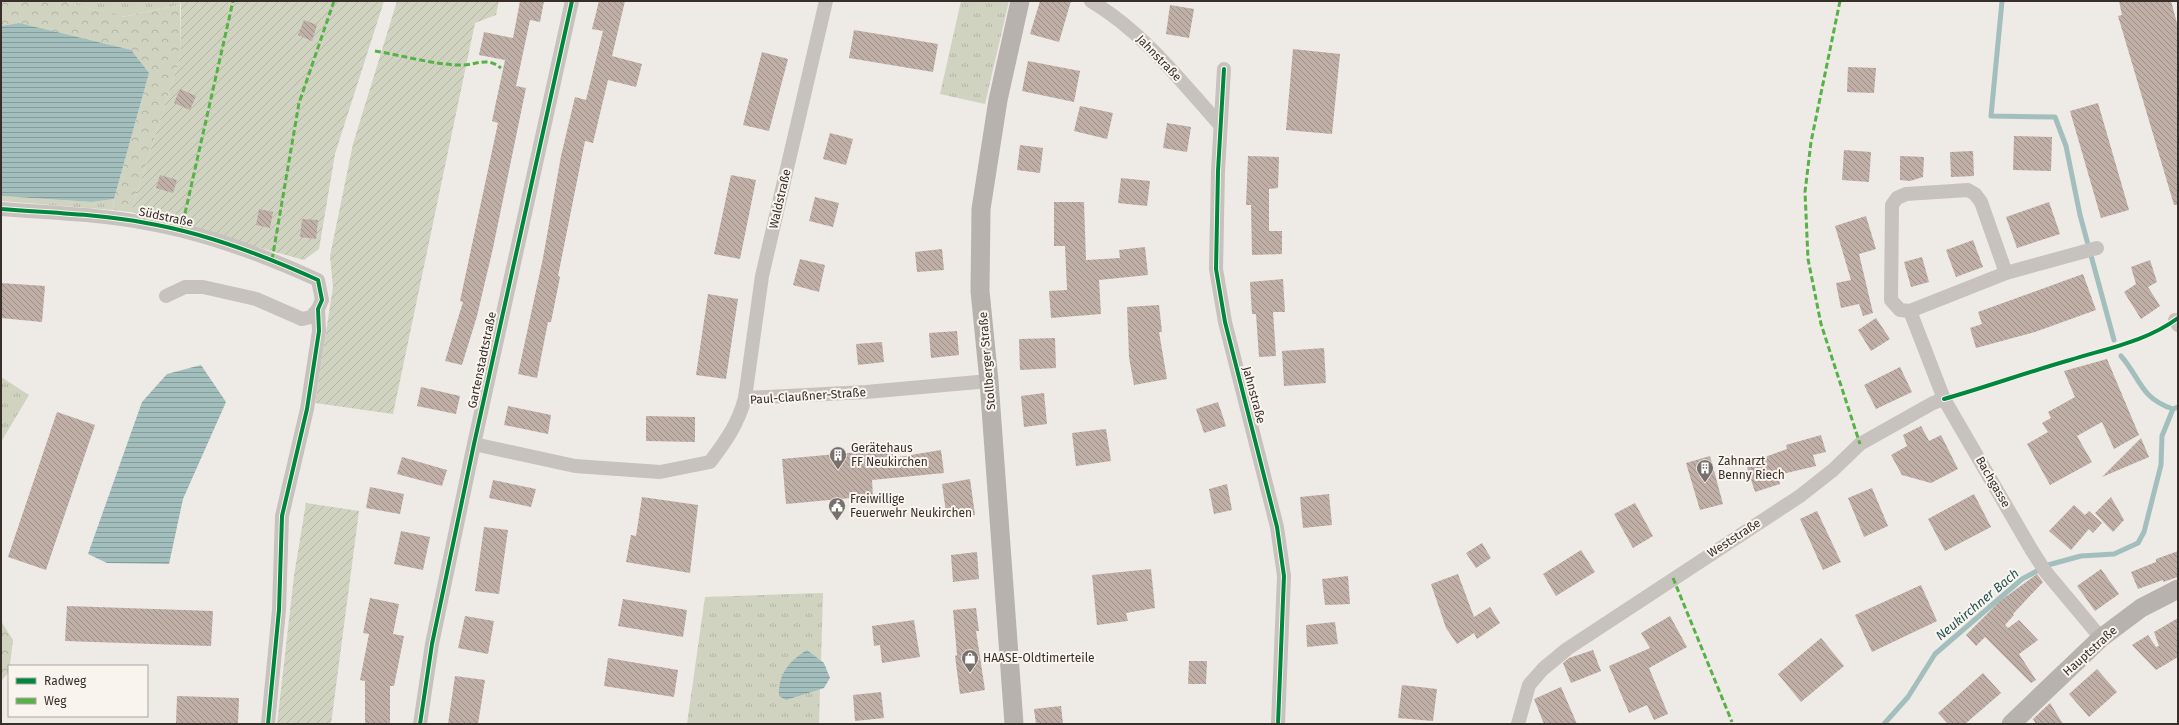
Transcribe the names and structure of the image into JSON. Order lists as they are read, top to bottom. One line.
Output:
{"streets":{"main road":["Stollberger Straße","Hauptstraße"],"street":["Jahnstraße","Waldstraße","Südstraße","Gartenstadtstraße","Paul-Claußner-Straße","Bachgasse","Weststraße"]},"crossings":[["Waldstraße","Paul-Claußner-Straße"],["Gartenstadtstraße","Paul-Claußner-Straße"],["Stollberger Straße","Paul-Claußner-Straße"],["Bachgasse","Weststraße"],["Bachgasse","Hauptstraße"]],"water":["Neukirchner Bach"],"places":{"building":["Gerätehaus FF Neukirchen","Zahnarzt Benny Riech"],"public building":["Freiwillige Feuerwehr Neukirchen"],"shop":["HAASE-Oldtimerteile"]},"legend":["Radweg","Weg"]}
